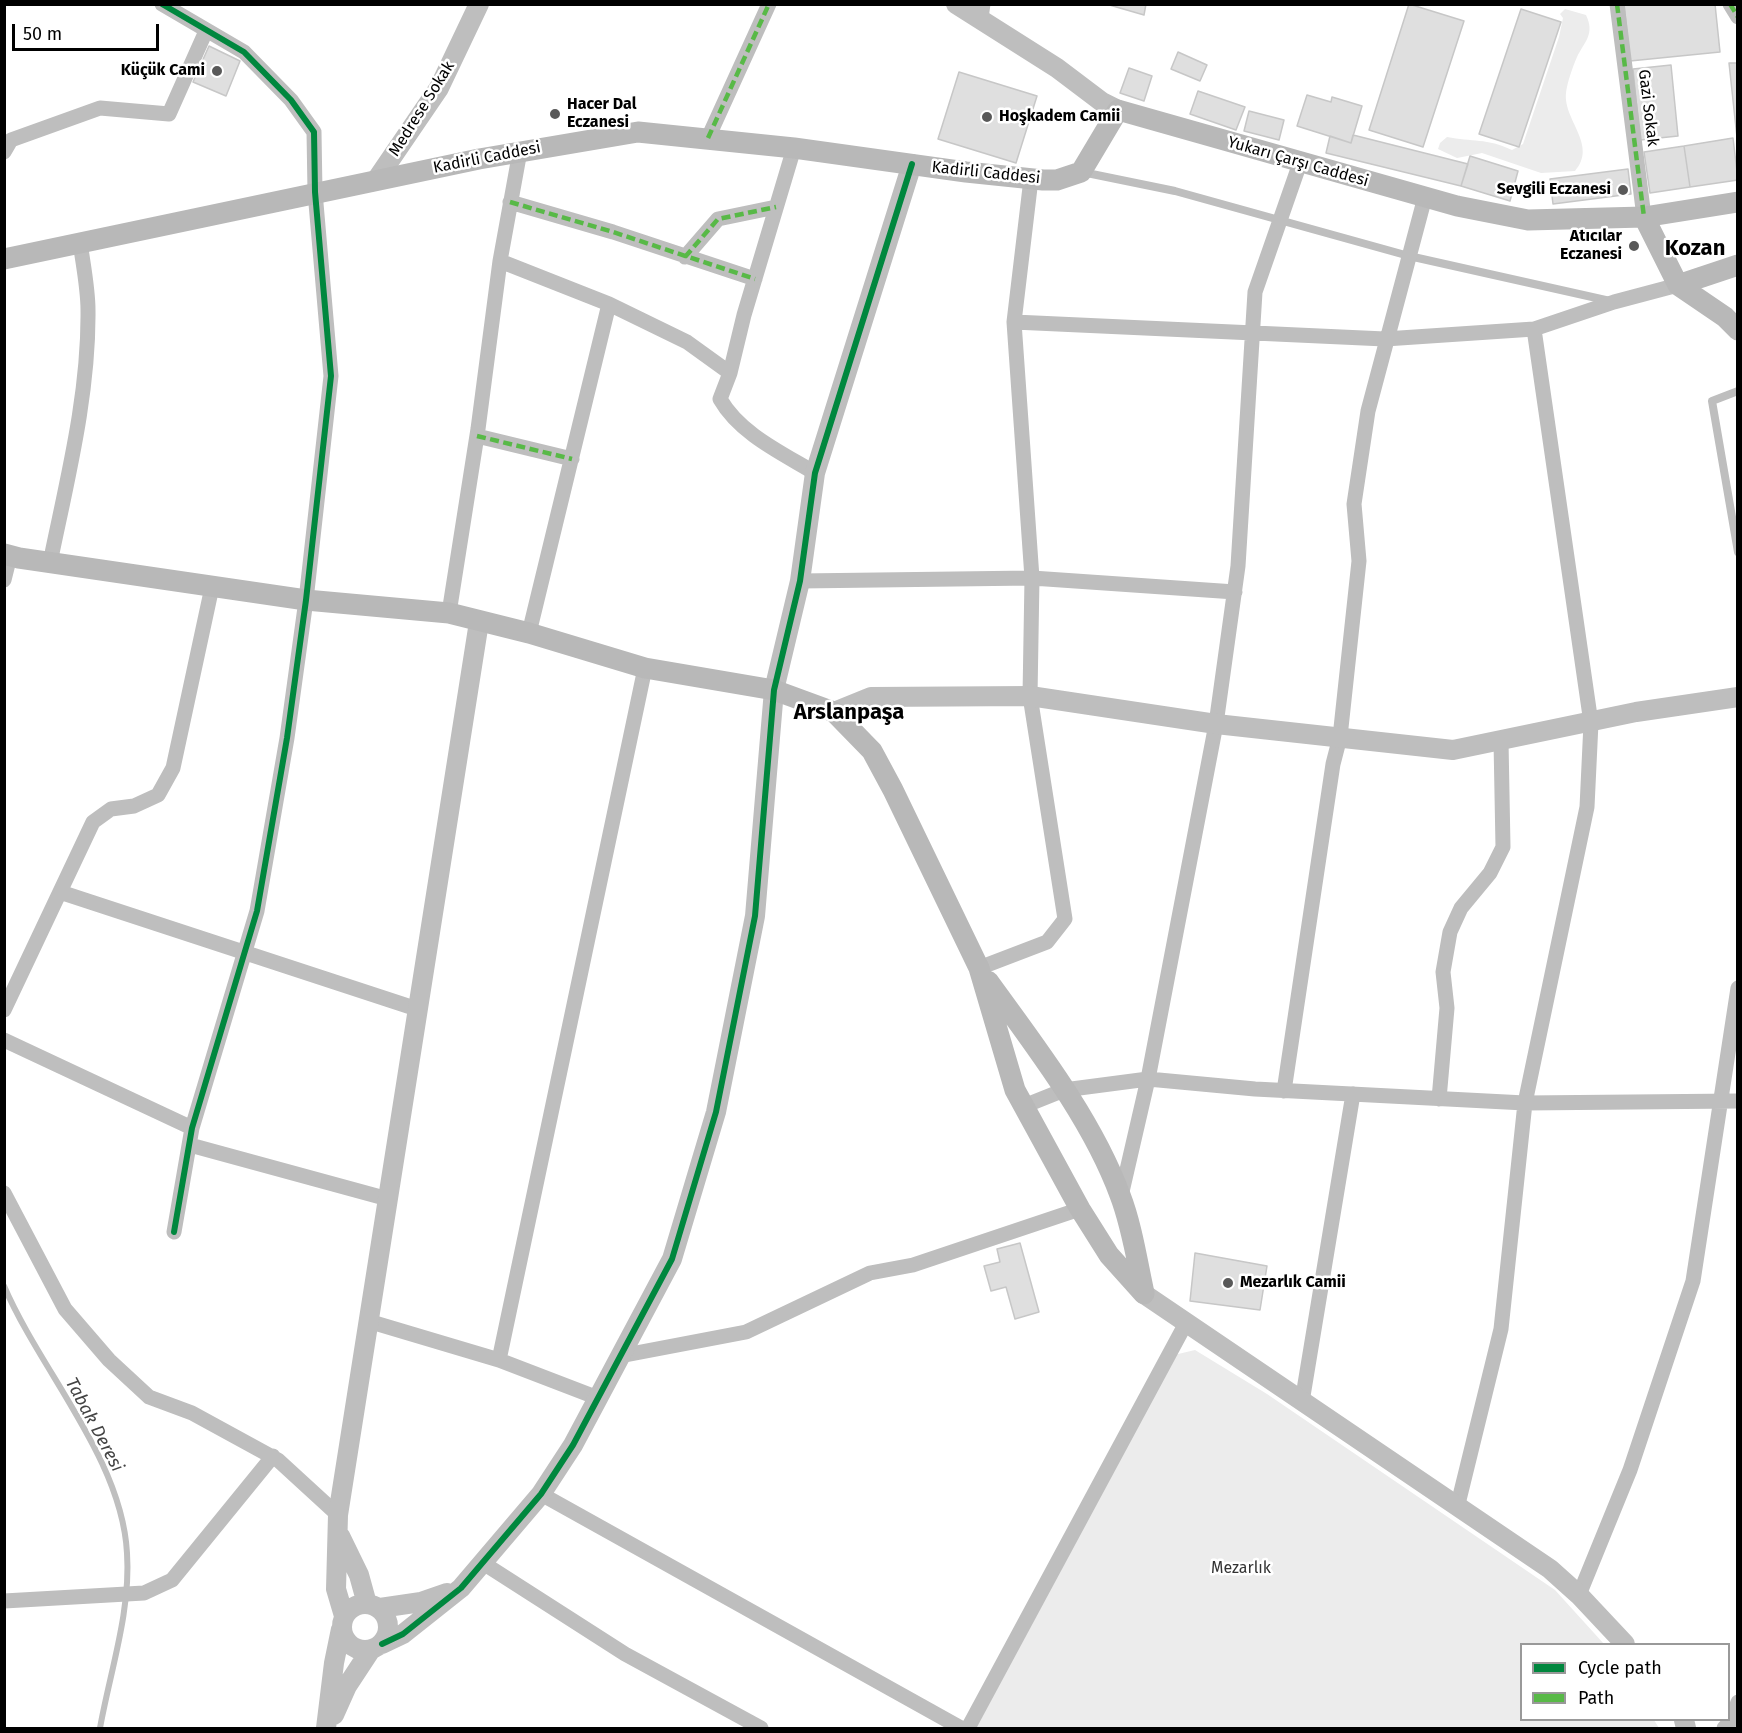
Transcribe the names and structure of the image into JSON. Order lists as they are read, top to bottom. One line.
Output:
{"streets":{"main road":["Kadirli Caddesi","Yukarı Çarşı Caddesi"],"street":["Gazi Sokak","Medrese Sokak"]},"crossings":[["Gazi Sokak","Yukarı Çarşı Caddesi"],["Medrese Sokak","Kadirli Caddesi"]],"districts":["Kozan","Arslanpaşa"],"water":["Tabak Deresi"],"parks":["Mezarlık"],"places":["Küçük Cami","Hacer Dal Eczanesi","Hoşkadem Camii","Sevgili Eczanesi","Atıcılar Eczanesi","Mezarlık Camii"],"legend":["Cycle path","Path"],"scale_bar":"50 m"}
